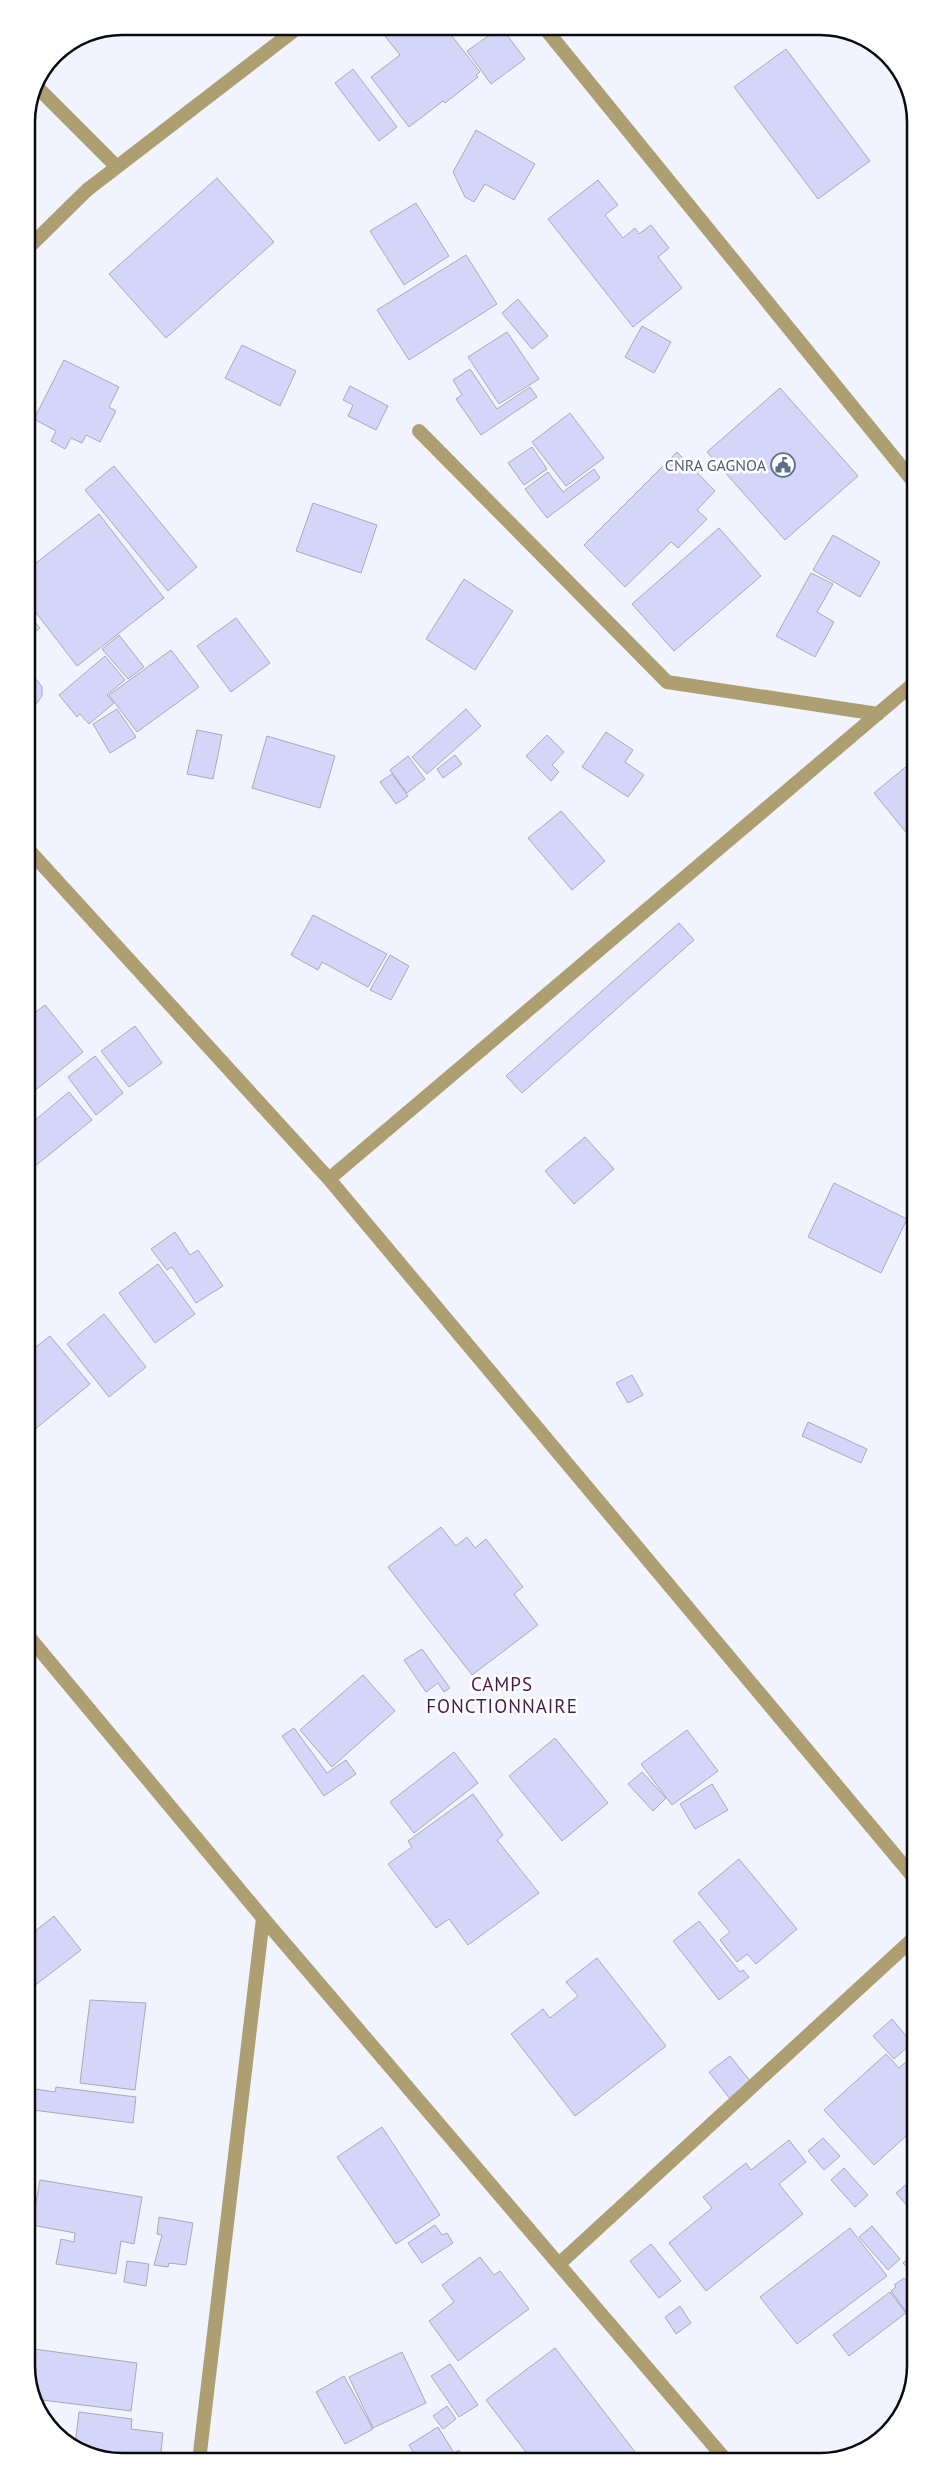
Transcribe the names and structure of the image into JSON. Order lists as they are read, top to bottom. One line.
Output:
{"districts":["CAMPS FONCTIONNAIRE"],"places":{"public building":["CNRA GAGNOA"]}}
